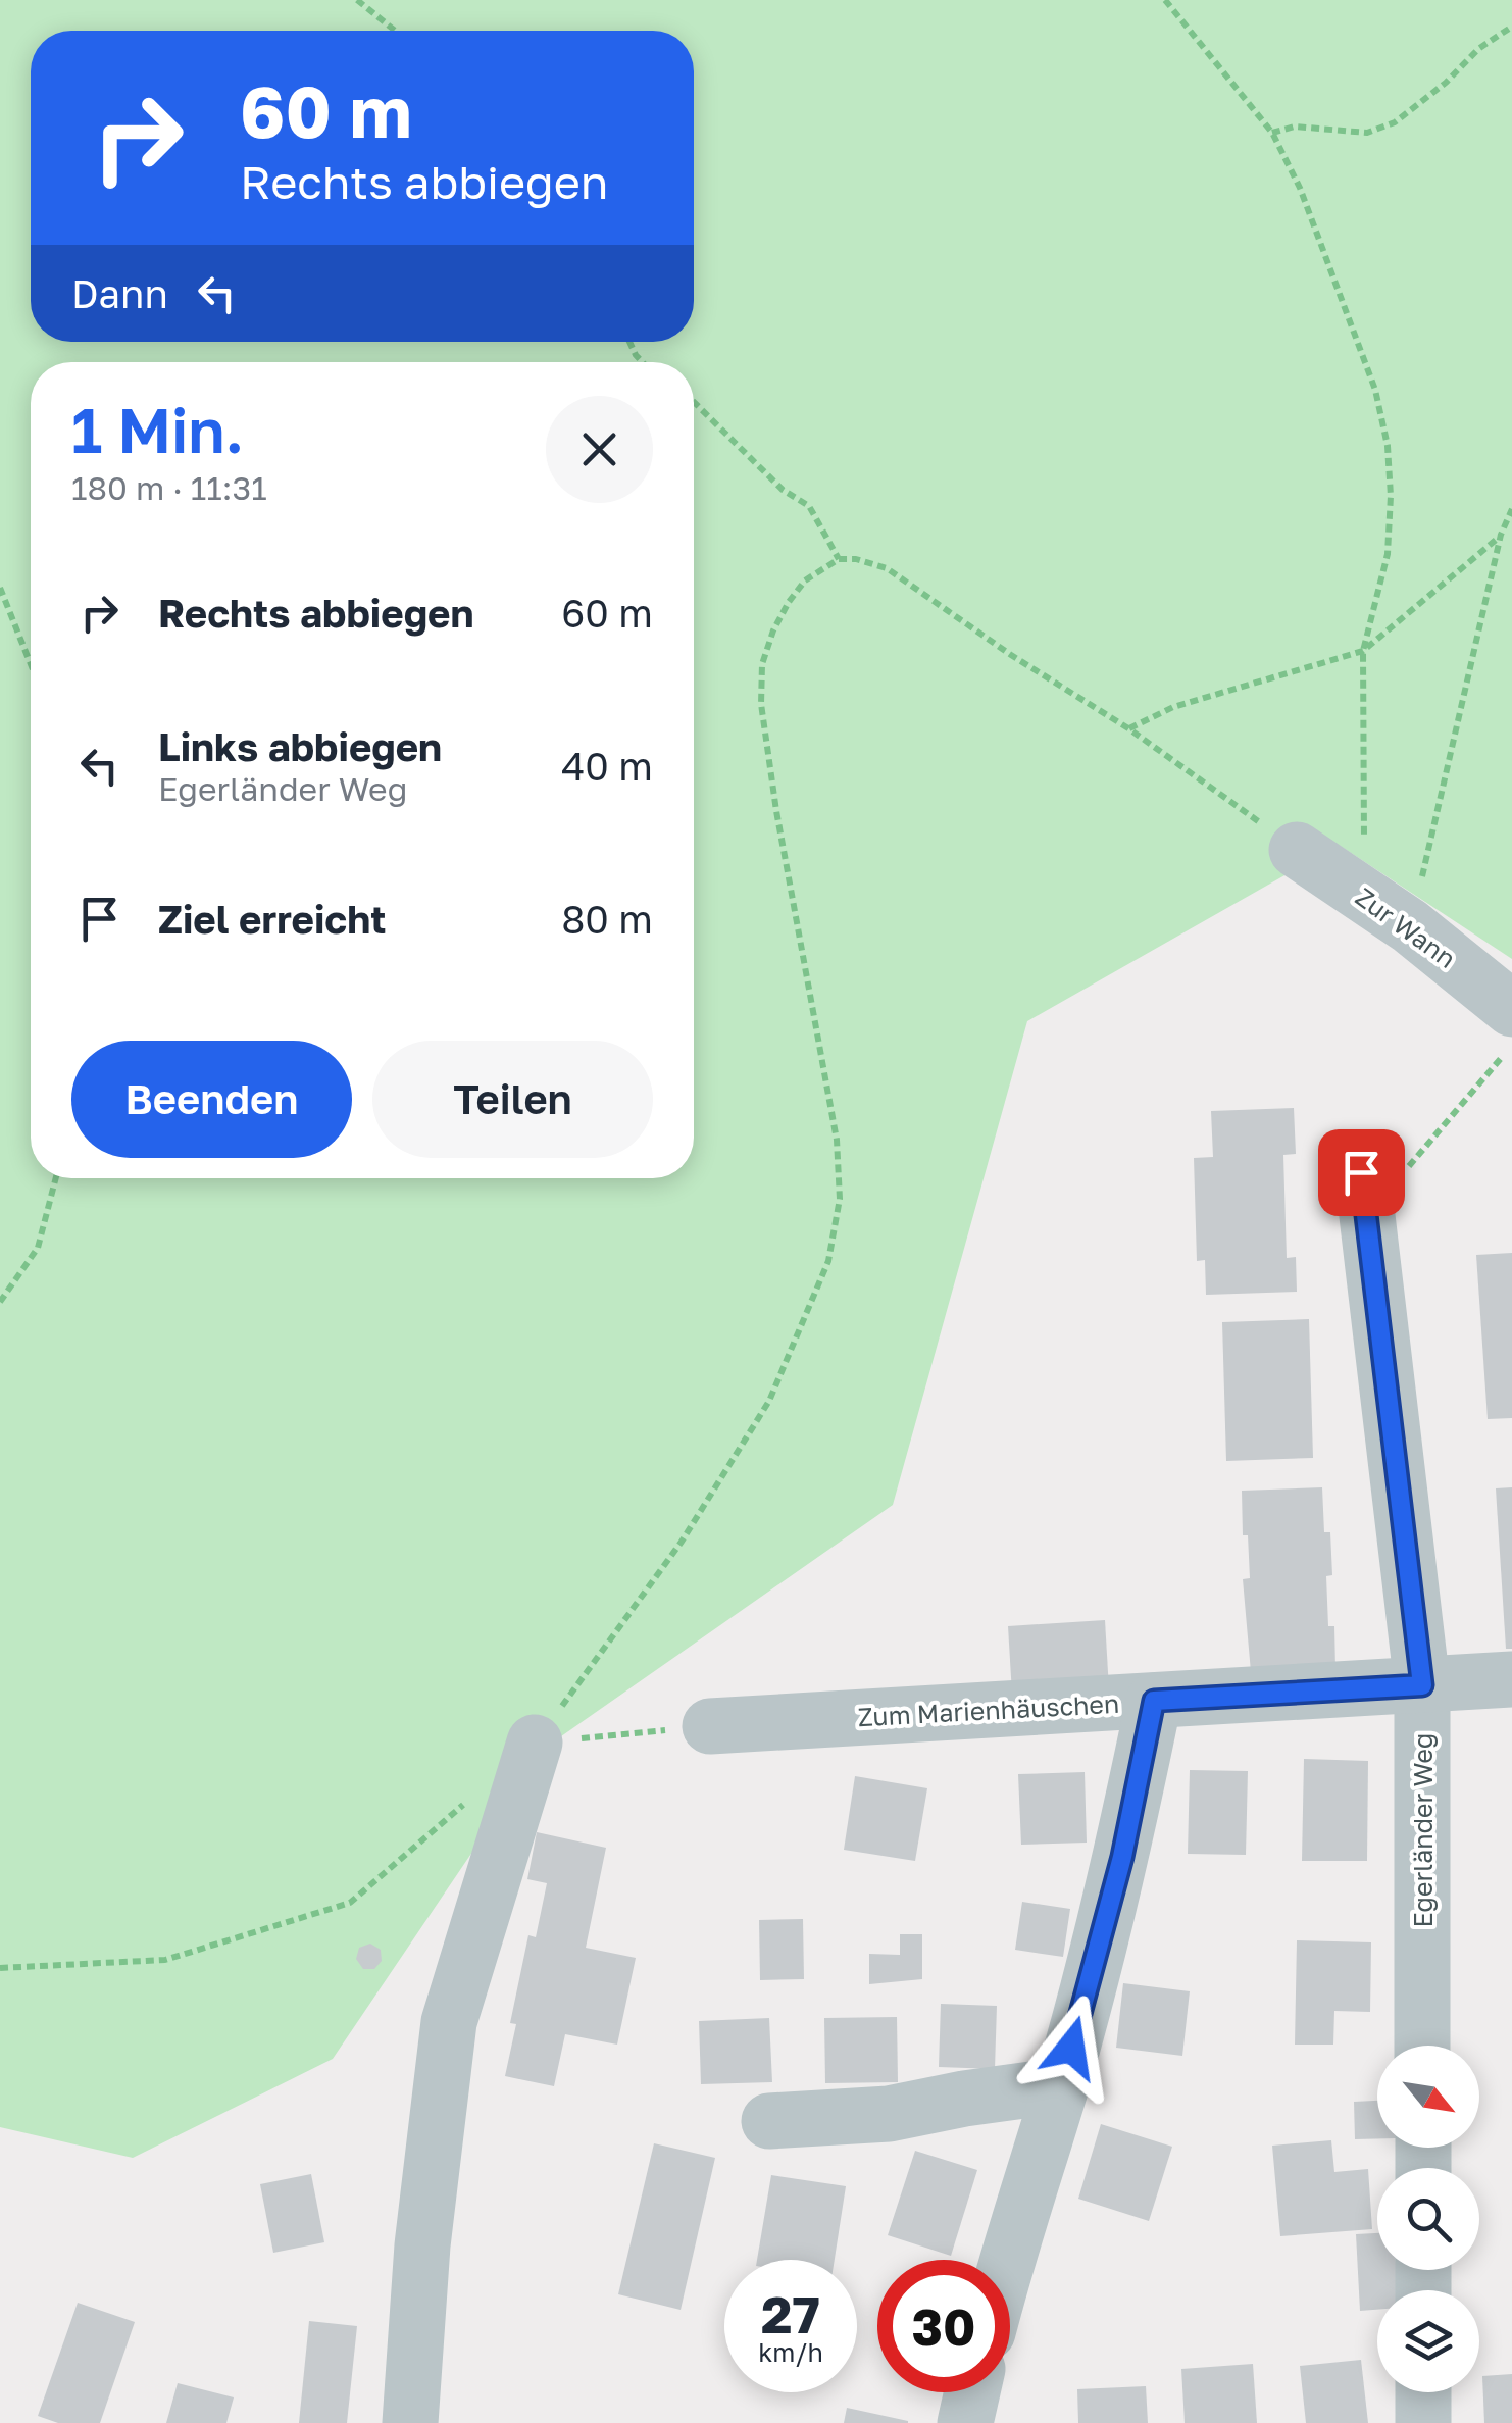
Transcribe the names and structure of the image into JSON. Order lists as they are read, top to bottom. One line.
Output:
{"streets":{"street":["Zur Wann","Zum Marienhäuschen","Egerländer Weg"]},"crossings":[["Zum Marienhäuschen","Egerländer Weg"]],"north":"bottom right","page":{"turn":["60 m","Rechts abbiegen"],"then":"Dann","heading":["1 Min.","180 m · 11:31"],"list":[{"name":"Rechts abbiegen","value":"60 m"},{"name":"Links abbiegen","note":"Egerländer Weg","value":"40 m"},{"name":"Ziel erreicht","value":"80 m"}],"buttons":["Beenden","Teilen"],"speed":"27 km/h","limit":"30"}}
